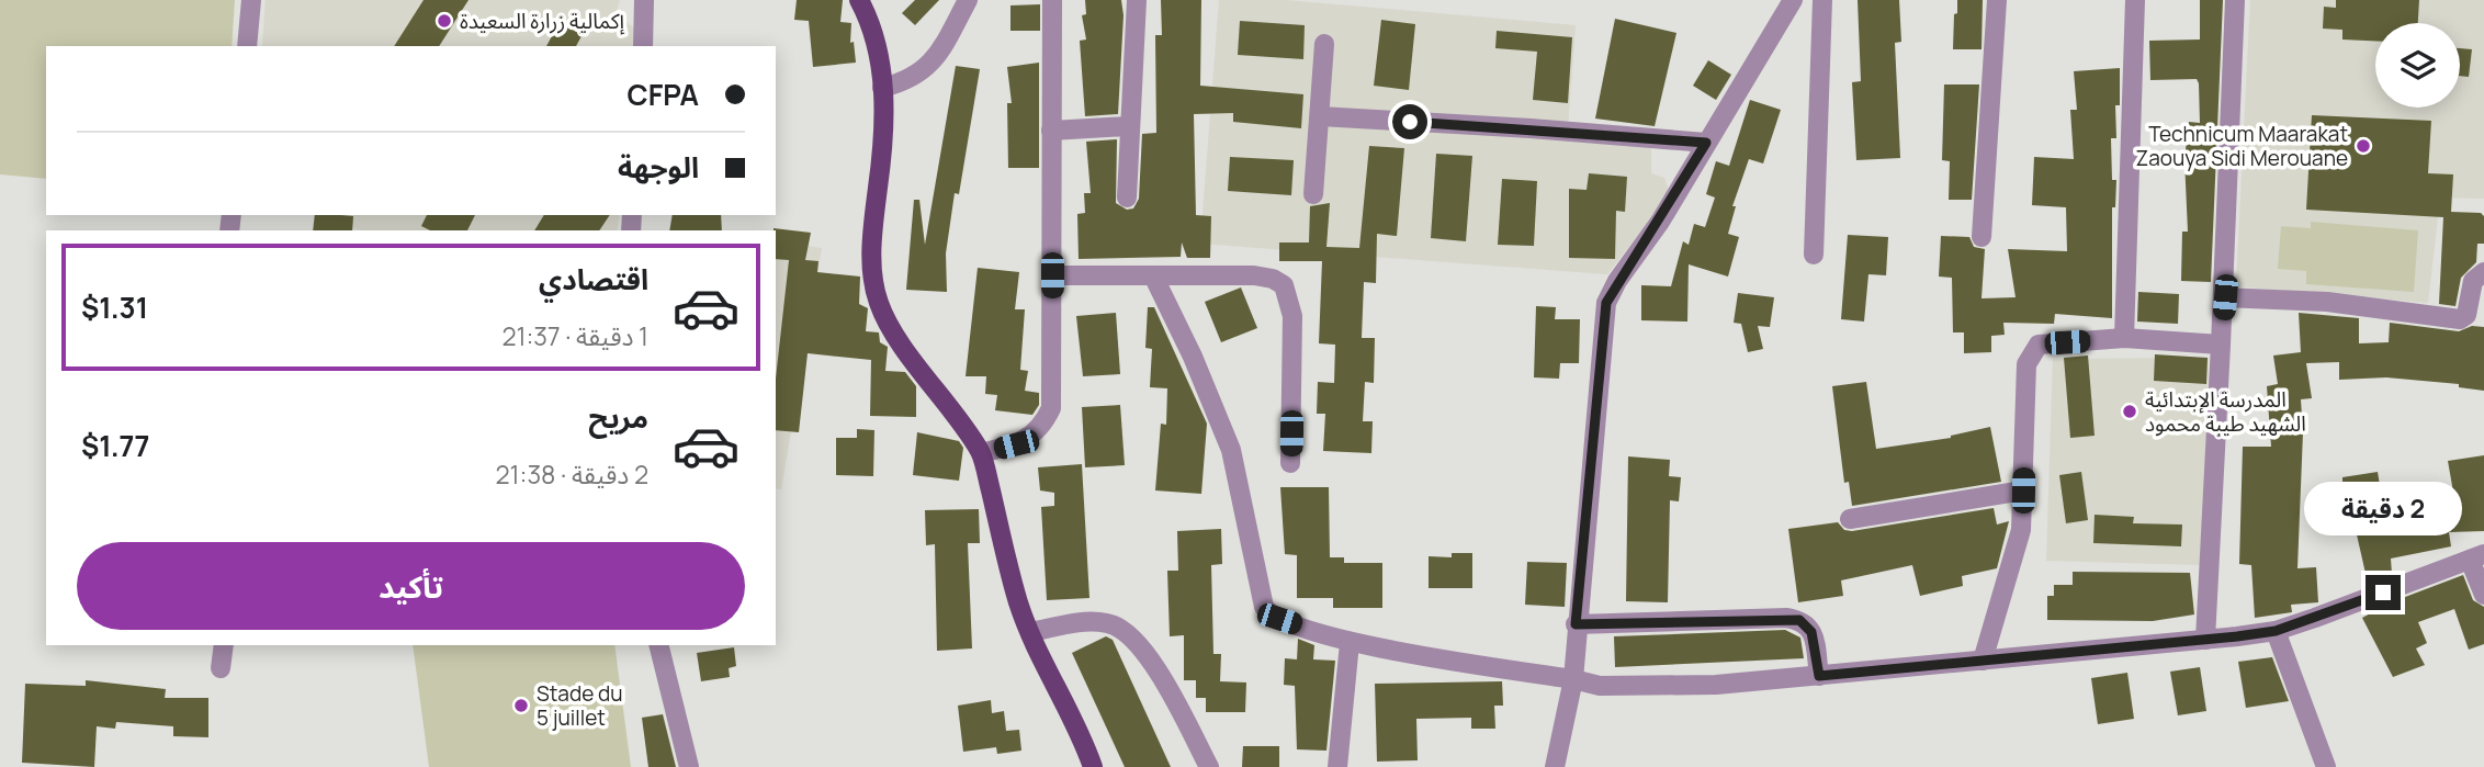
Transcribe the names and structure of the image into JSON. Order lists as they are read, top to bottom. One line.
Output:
{"places":["إكمالية زرارة السعيدة","Technicum Maarakat Zaouya Sidi Merouane","المدرسة الإبتدائية الشهيد طيبة محمود","Stade du 5 juillet"],"page":{"banner":["CFPA","الوجهة"],"list":[{"name":"اقتصادي","note":"1 دقيقة · 21:37","value":"$1.31"},{"name":"مريح","note":"2 دقيقة · 21:38","value":"$1.77"}],"bubble":"2 دقيقة","buttons":"تأكيد"}}
